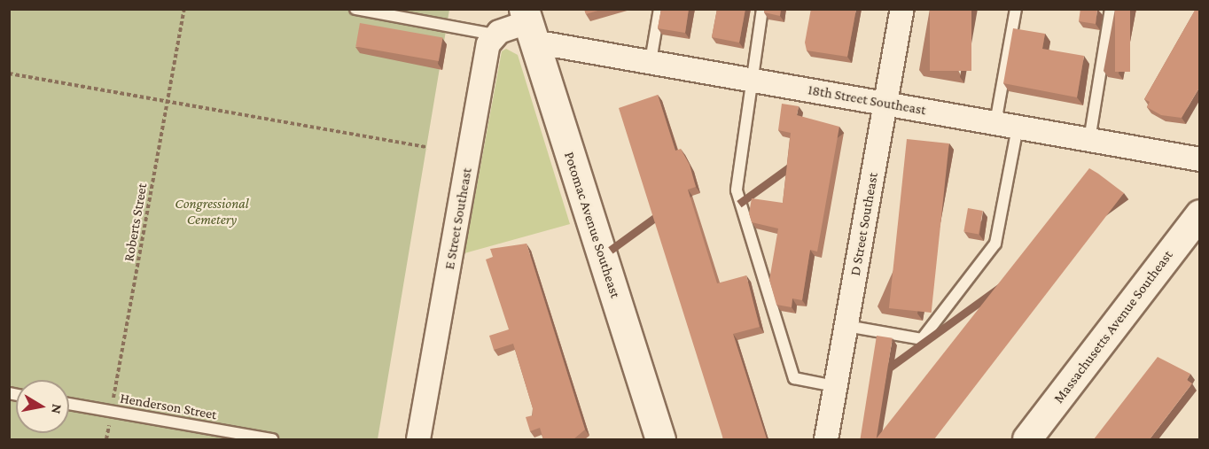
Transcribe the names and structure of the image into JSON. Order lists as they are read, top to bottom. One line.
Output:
{"streets":{"main road":["Potomac Avenue Southeast"],"street":["18th Street Southeast","E Street Southeast","D Street Southeast","Massachusetts Avenue Southeast"],"lane":["Henderson Street"],"path":["Roberts Street"]},"crossings":[["18th Street Southeast","D Street Southeast"],["18th Street Southeast","Potomac Avenue Southeast"],["Roberts Street","Henderson Street"]],"parks":["Congressional Cemetery"],"north":"right"}
